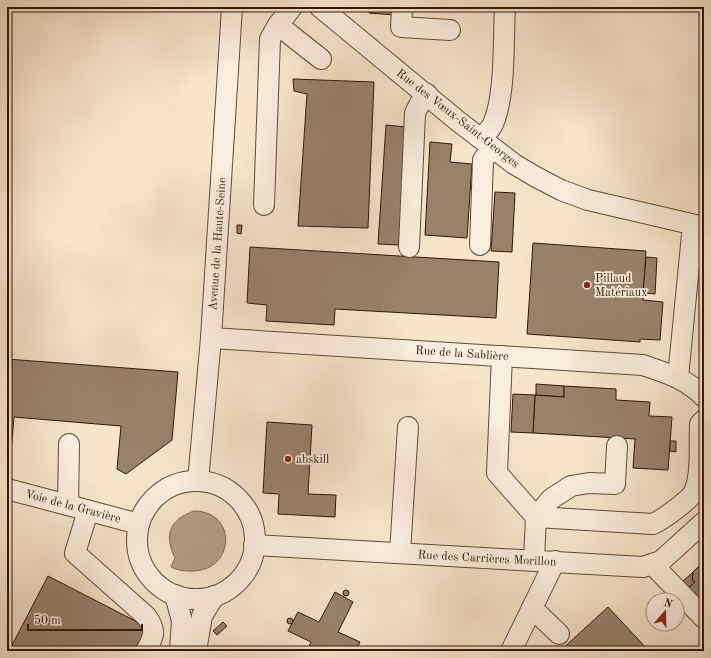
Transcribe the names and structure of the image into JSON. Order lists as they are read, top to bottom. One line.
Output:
{"streets":{"street":["Rue des Vœux-Saint-Georges","Avenue de la Haute-Seine","Rue de la Sablière","Voie de la Gravière","Rue des Carrières Morillon"]},"crossings":[["Avenue de la Haute-Seine","Rue de la Sablière"],["Avenue de la Haute-Seine","Voie de la Gravière"],["Avenue de la Haute-Seine","Rue des Carrières Morillon"],["Voie de la Gravière","Rue des Carrières Morillon"]],"places":["Pillaud Matériaux","abskill"],"scale_bar":"50 m","north":"top"}
